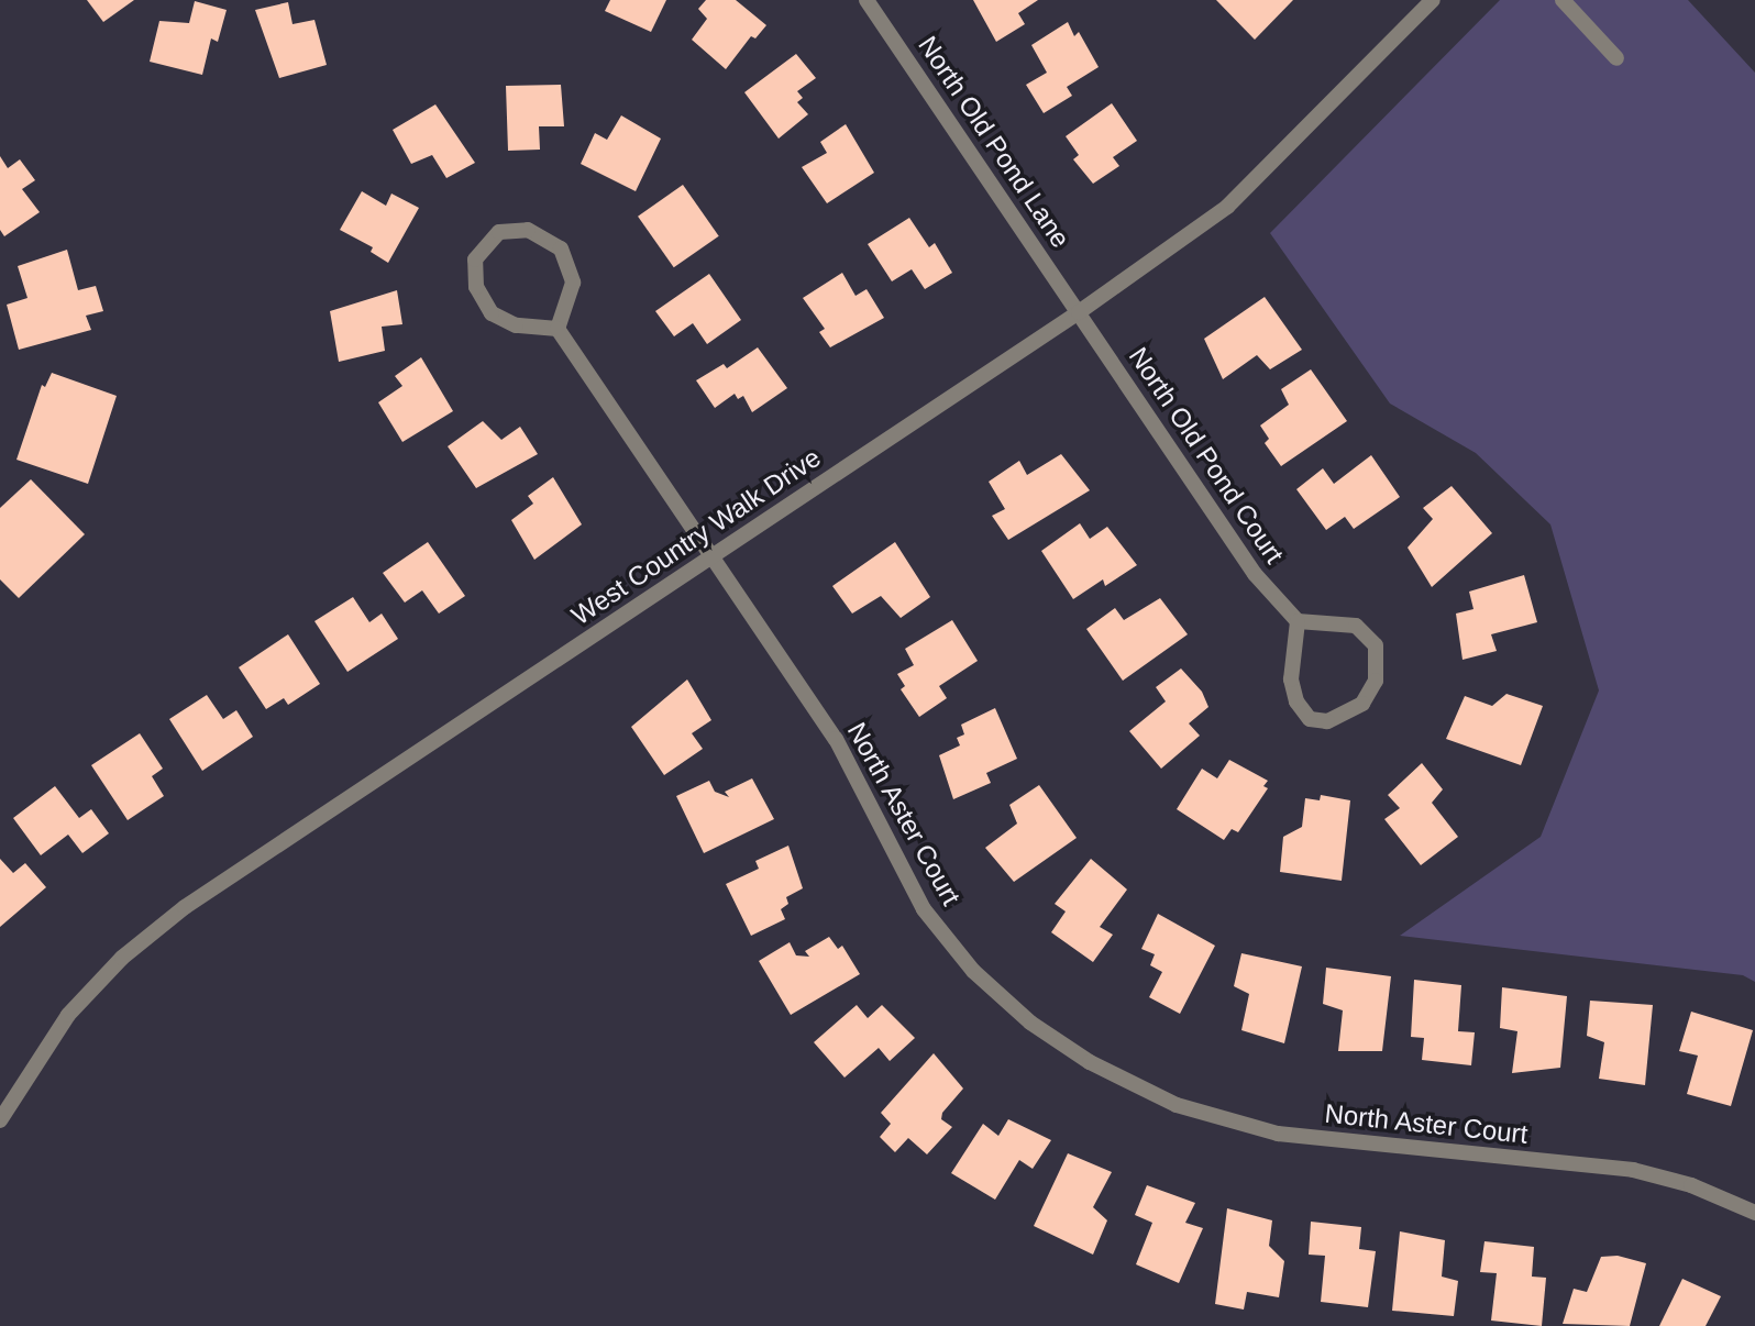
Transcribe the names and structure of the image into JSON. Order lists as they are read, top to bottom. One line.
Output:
{"streets":{"street":["North Old Pond Lane","North Old Pond Court","West Country Walk Drive","North Aster Court"]},"crossings":[["North Old Pond Lane","North Old Pond Court"],["North Old Pond Lane","West Country Walk Drive"],["North Old Pond Court","West Country Walk Drive"],["West Country Walk Drive","North Aster Court"]]}
